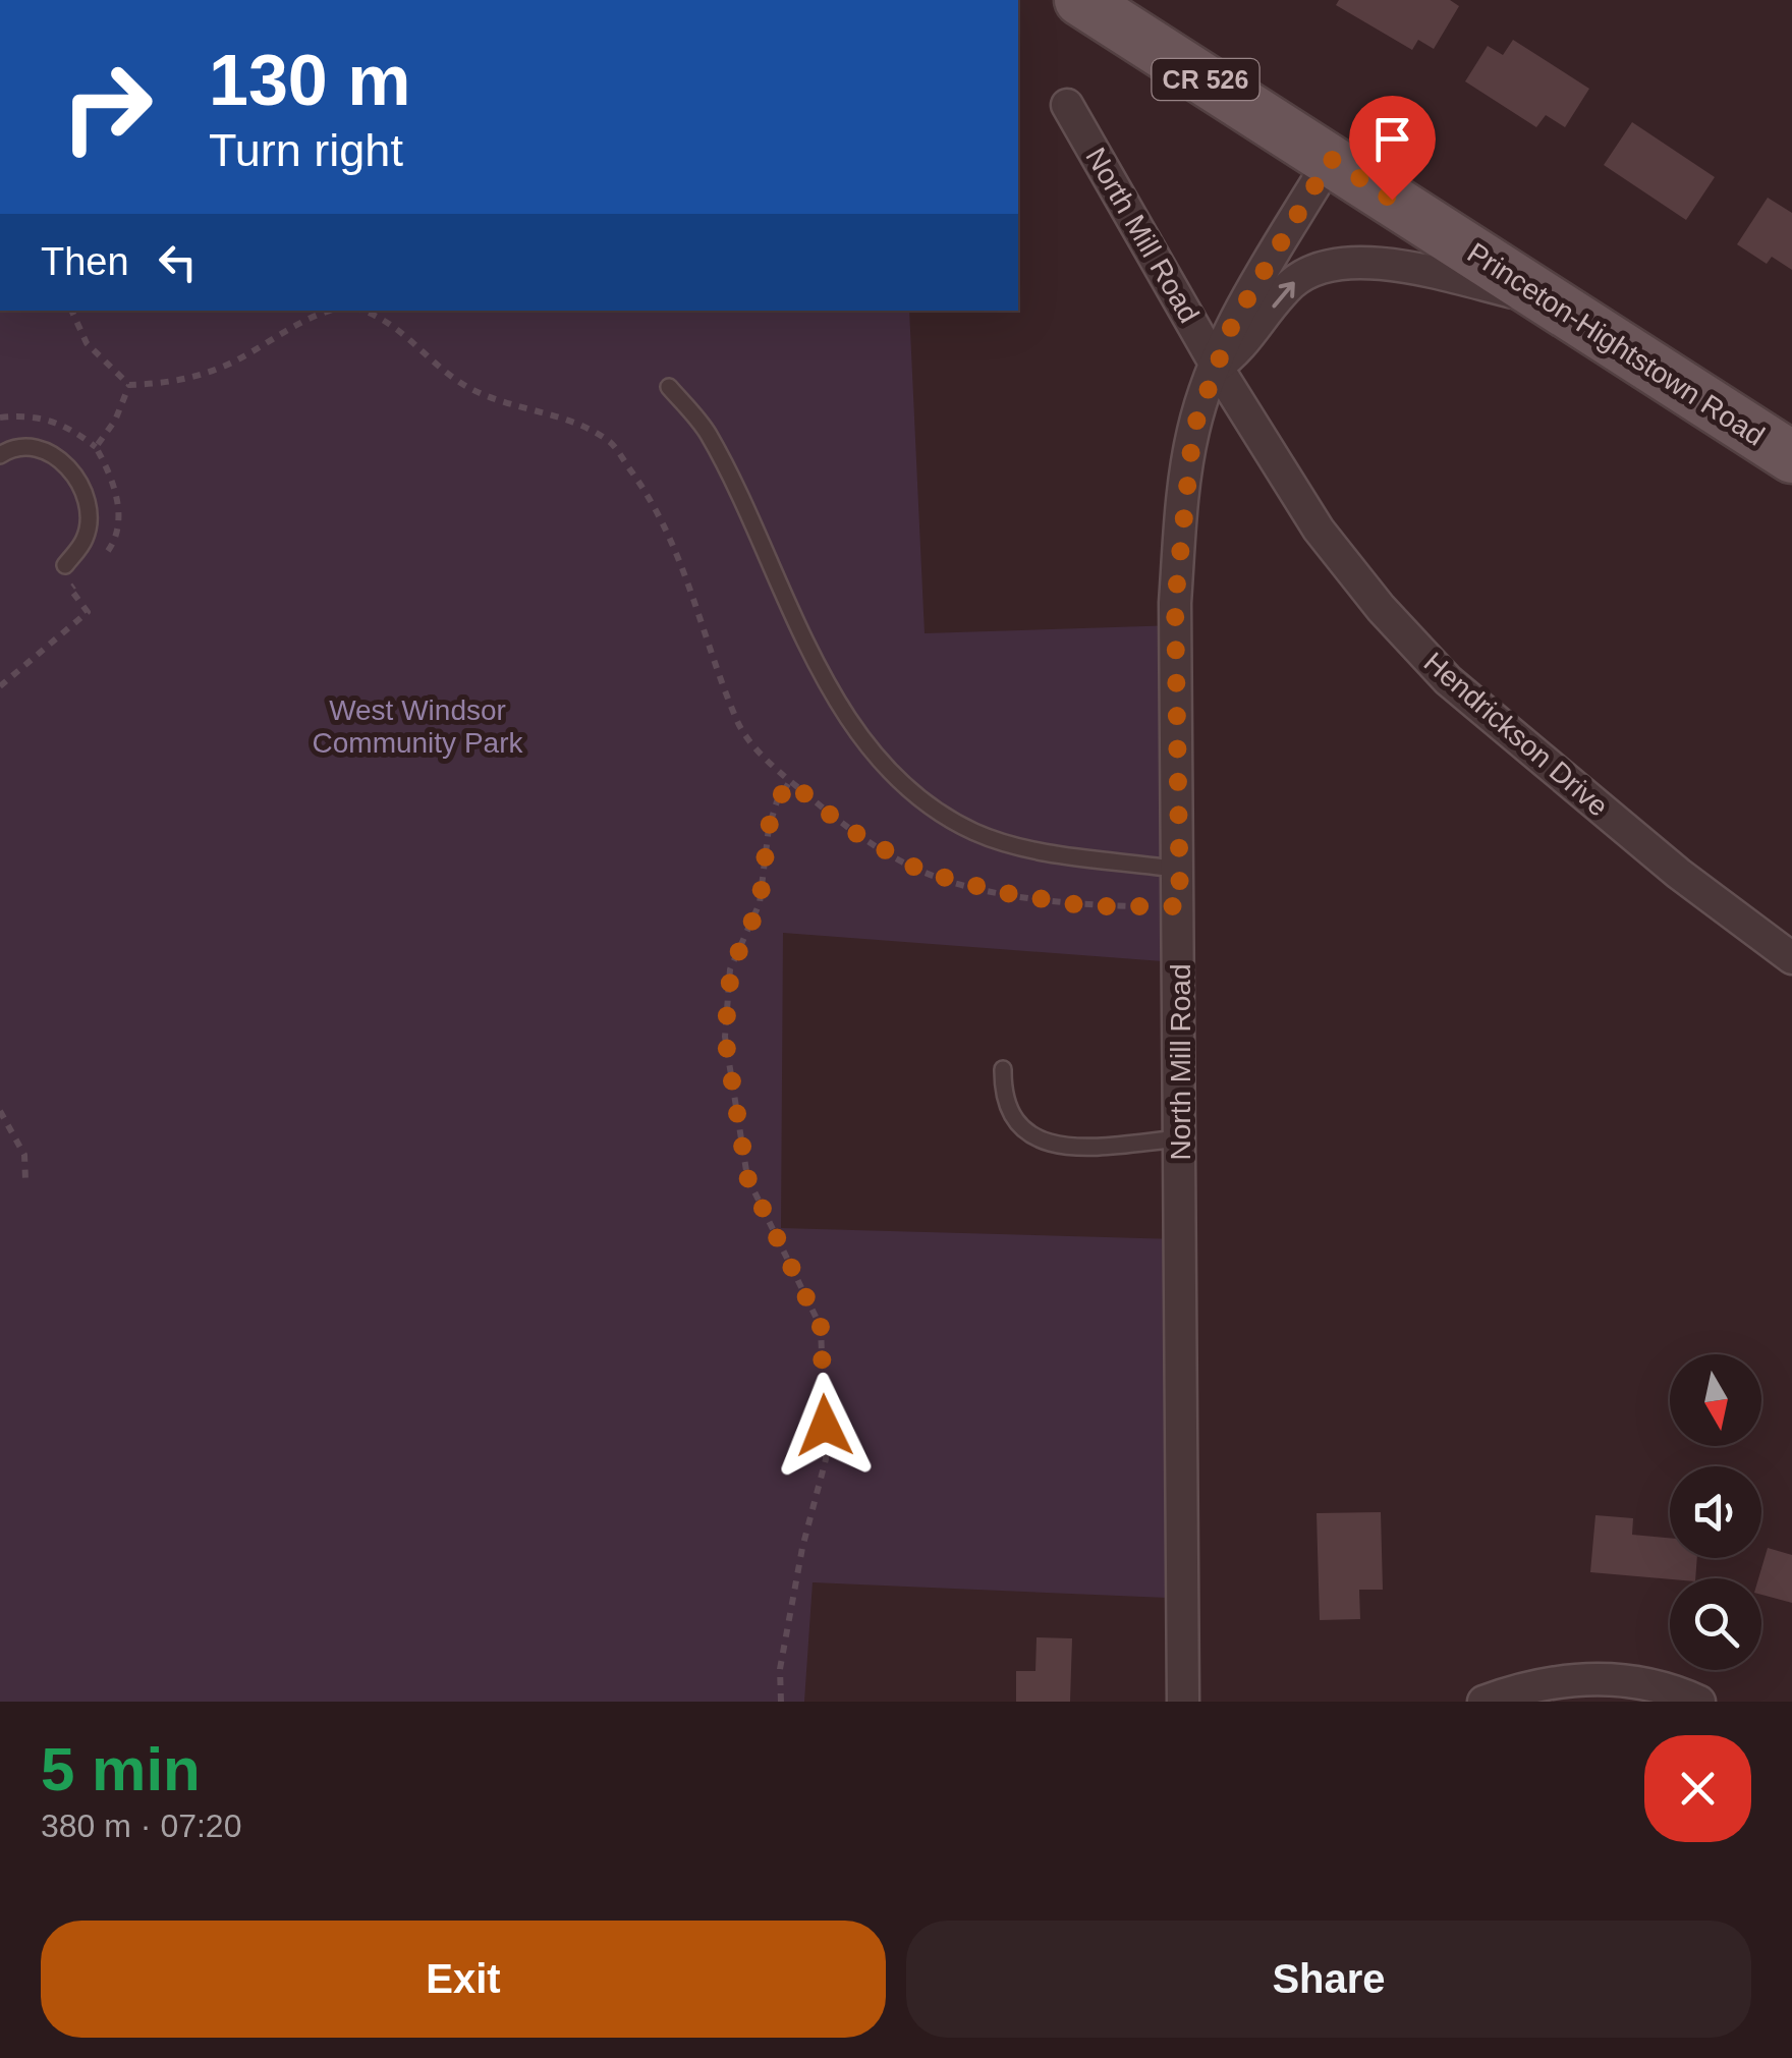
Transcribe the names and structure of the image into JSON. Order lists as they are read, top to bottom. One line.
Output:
{"streets":{"main road":["CR 526","Princeton-Hightstown Road"],"street":["North Mill Road","Hendrickson Drive"]},"crossings":[["North Mill Road","Princeton-Hightstown Road"],["North Mill Road","Hendrickson Drive"]],"parks":["West Windsor Community Park"],"north":"bottom","page":{"turn":["130 m","Turn right"],"then":"Then","heading":["5 min","380 m · 07:20"],"buttons":["Exit","Share"]}}
